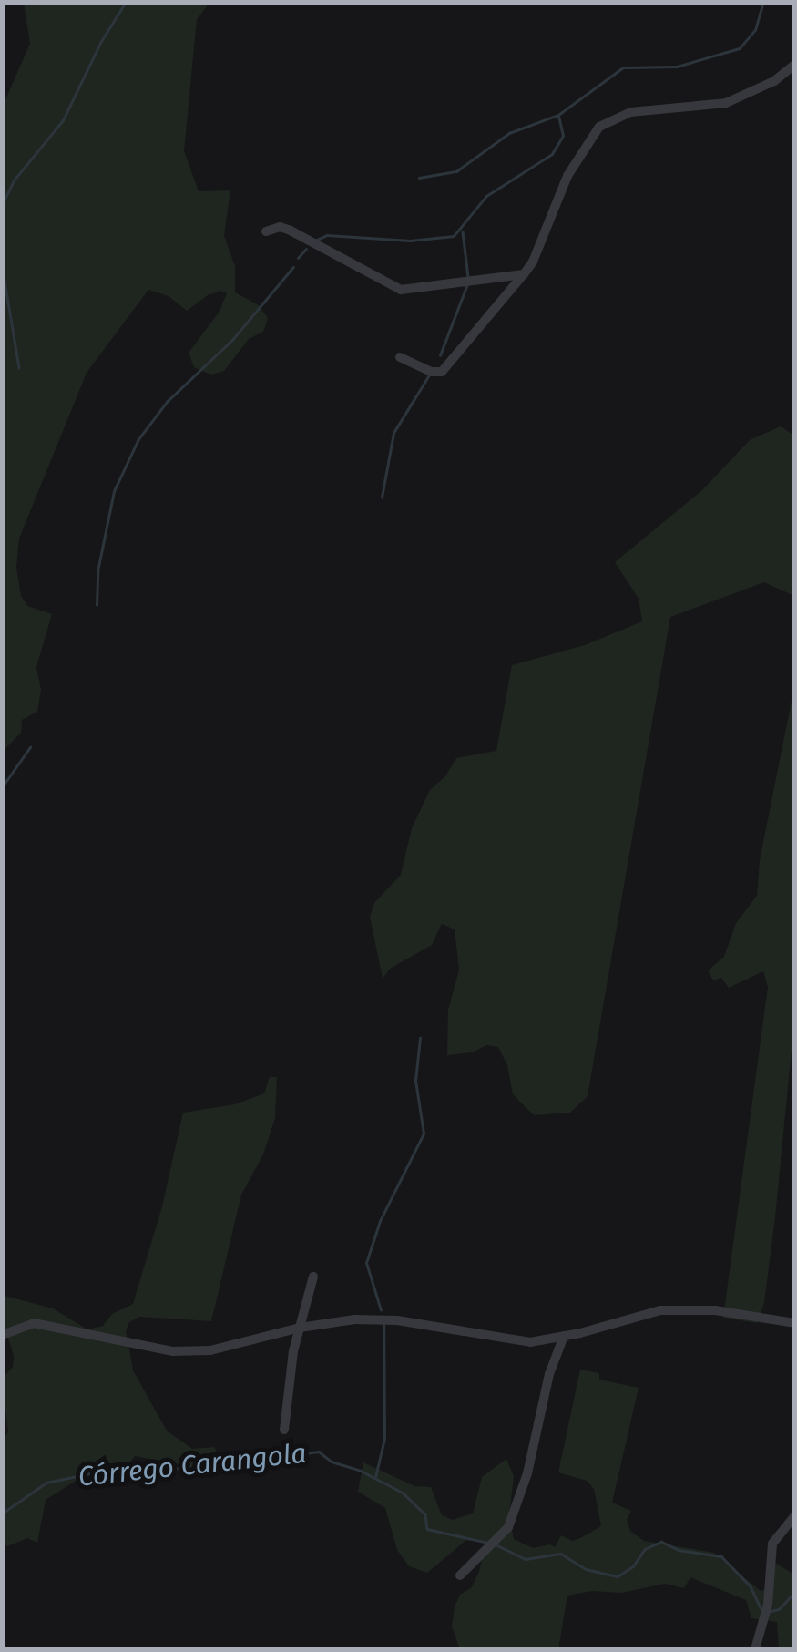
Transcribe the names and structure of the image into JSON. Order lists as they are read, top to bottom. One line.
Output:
{"water":["Córrego Carangola"]}
